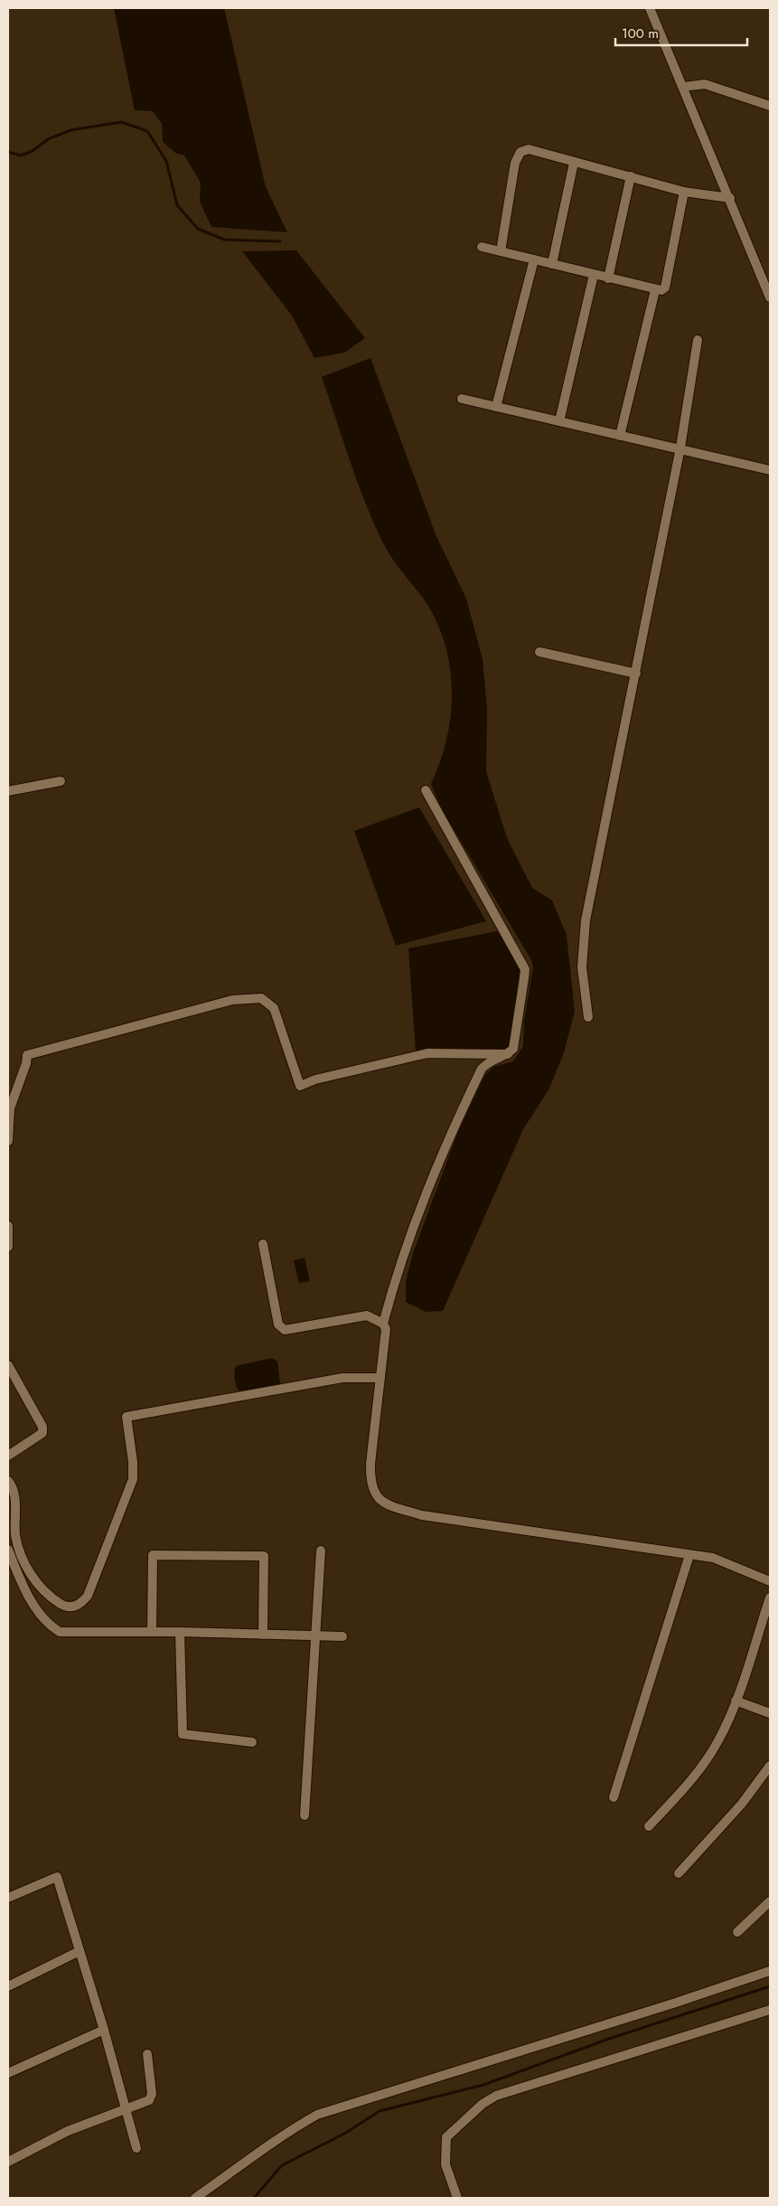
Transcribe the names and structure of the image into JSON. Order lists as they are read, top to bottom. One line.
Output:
{"scale_bar":"100 m"}
